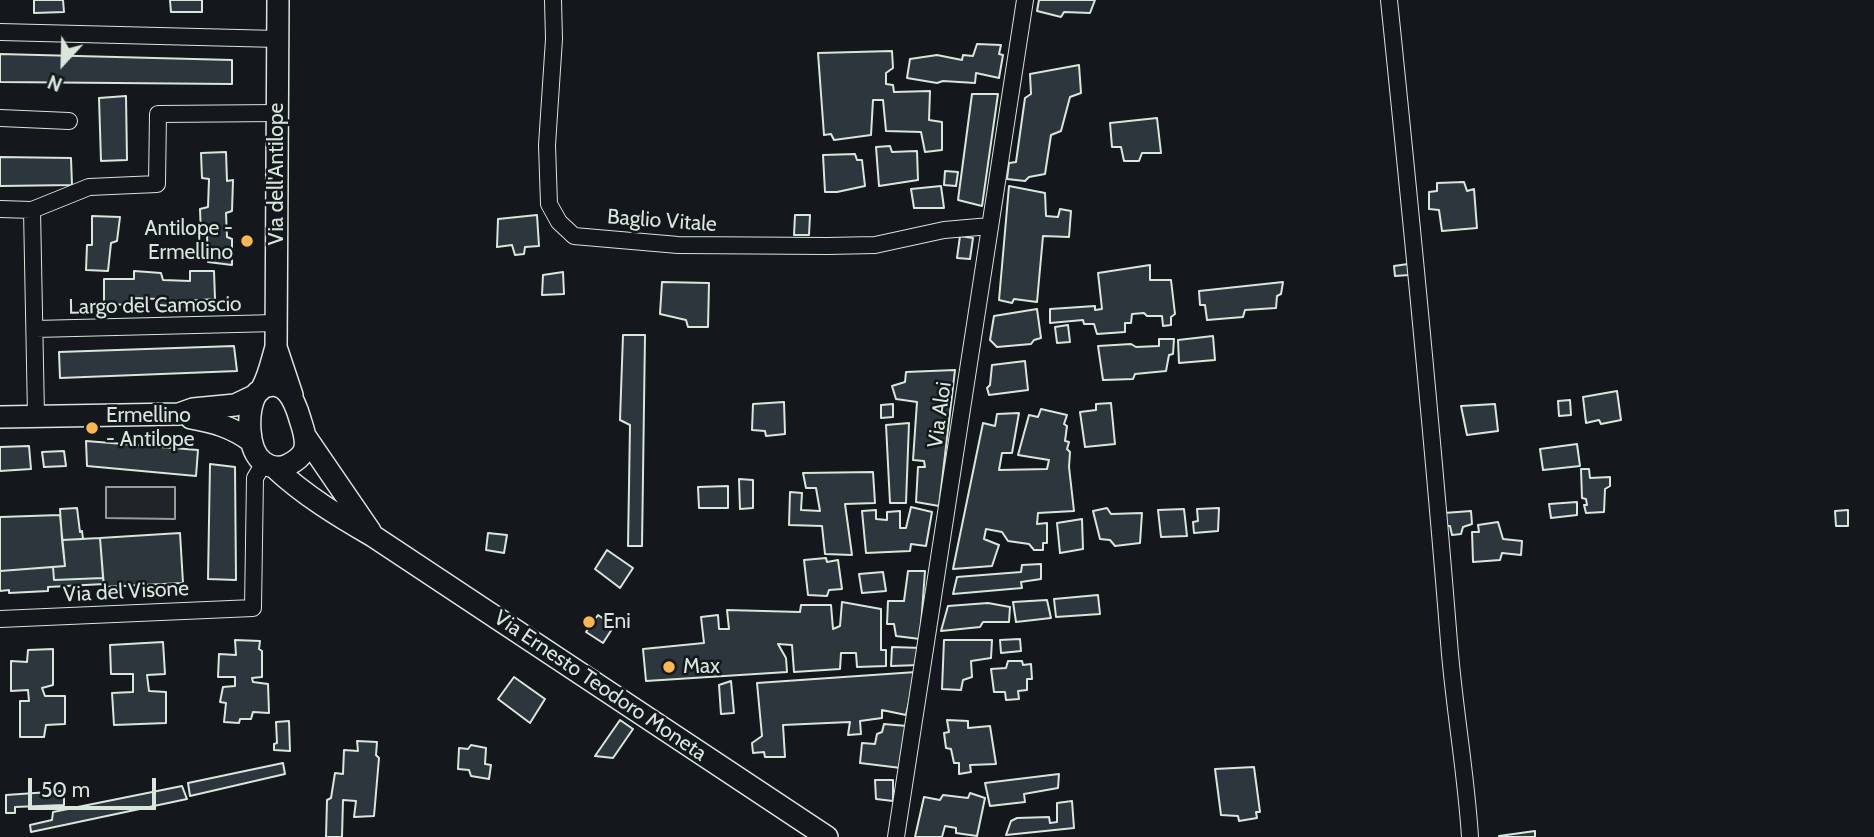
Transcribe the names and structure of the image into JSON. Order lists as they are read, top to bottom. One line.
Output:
{"streets":{"street":["Via dell'Antilope","Baglio Vitale","Largo del Camoscio","Via Aloi","Via del Visone","Via Ernesto Teodoro Moneta"]},"crossings":[["Via dell'Antilope","Largo del Camoscio"],["Baglio Vitale","Via Aloi"],["Via del Visone","Via Ernesto Teodoro Moneta"]],"places":["Antilope - Ermellino","Ermellino - Antilope","Eni","Max"],"scale_bar":"50 m","north":"bottom"}
